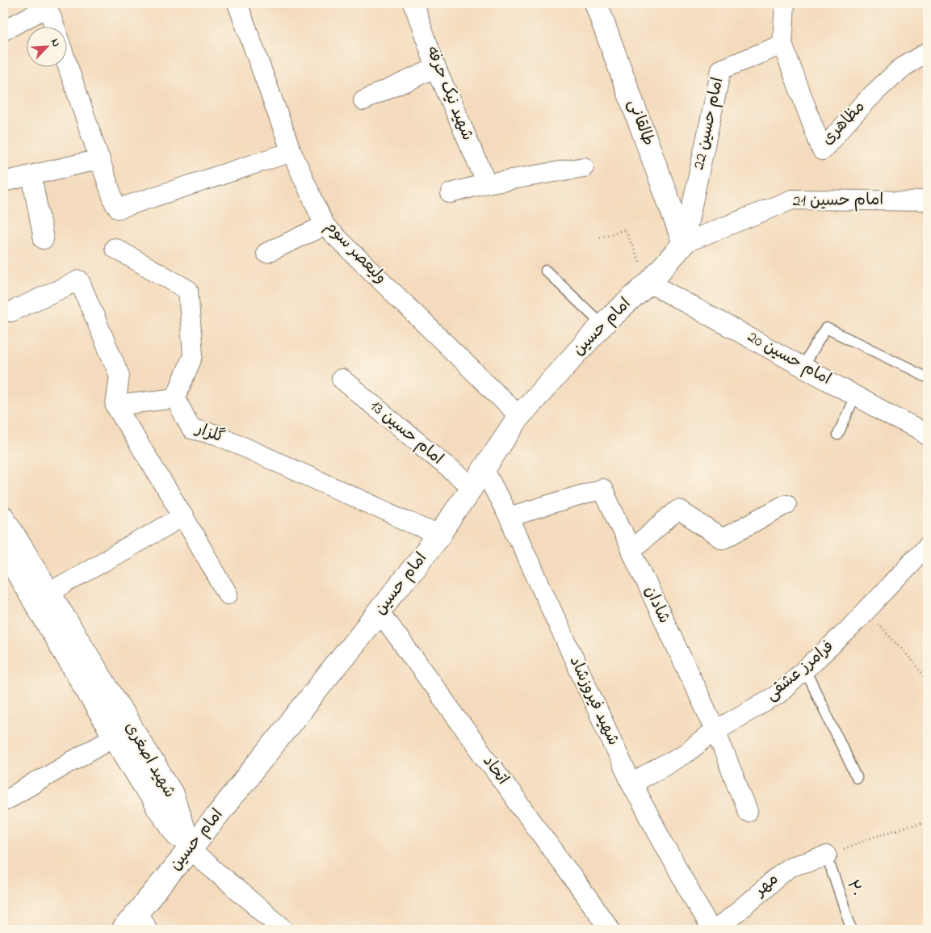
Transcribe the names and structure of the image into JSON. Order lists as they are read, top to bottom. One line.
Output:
{"streets":{"street":["شهید نیک حرفه","طالقانی","امام حسین 22","مظاهری","امام حسین 21","ولیعصر سوم","امام حسین","امام حسین 20","امام حسین 13","گلزار","شادان","فرامرز عشقی","شهید فیروزشاد","شهید اصغری","اتحاد","مهر"],"lane":["۲۰"]},"crossings":[["طالقانی","امام حسین 22"],["طالقانی","امام حسین 21"],["طالقانی","امام حسین"],["امام حسین 22","مظاهری"],["امام حسین 22","امام حسین 21"],["امام حسین 22","امام حسین"],["امام حسین 21","امام حسین"],["ولیعصر سوم","امام حسین"],["امام حسین","امام حسین 20"],["امام حسین","امام حسین 13"],["امام حسین","گلزار"],["امام حسین","شهید فیروزشاد"],["امام حسین","شهید اصغری"],["امام حسین","اتحاد"],["شادان","فرامرز عشقی"],["شادان","شهید فیروزشاد"],["فرامرز عشقی","شهید فیروزشاد"],["مهر","۲۰"]],"north":"top right"}
